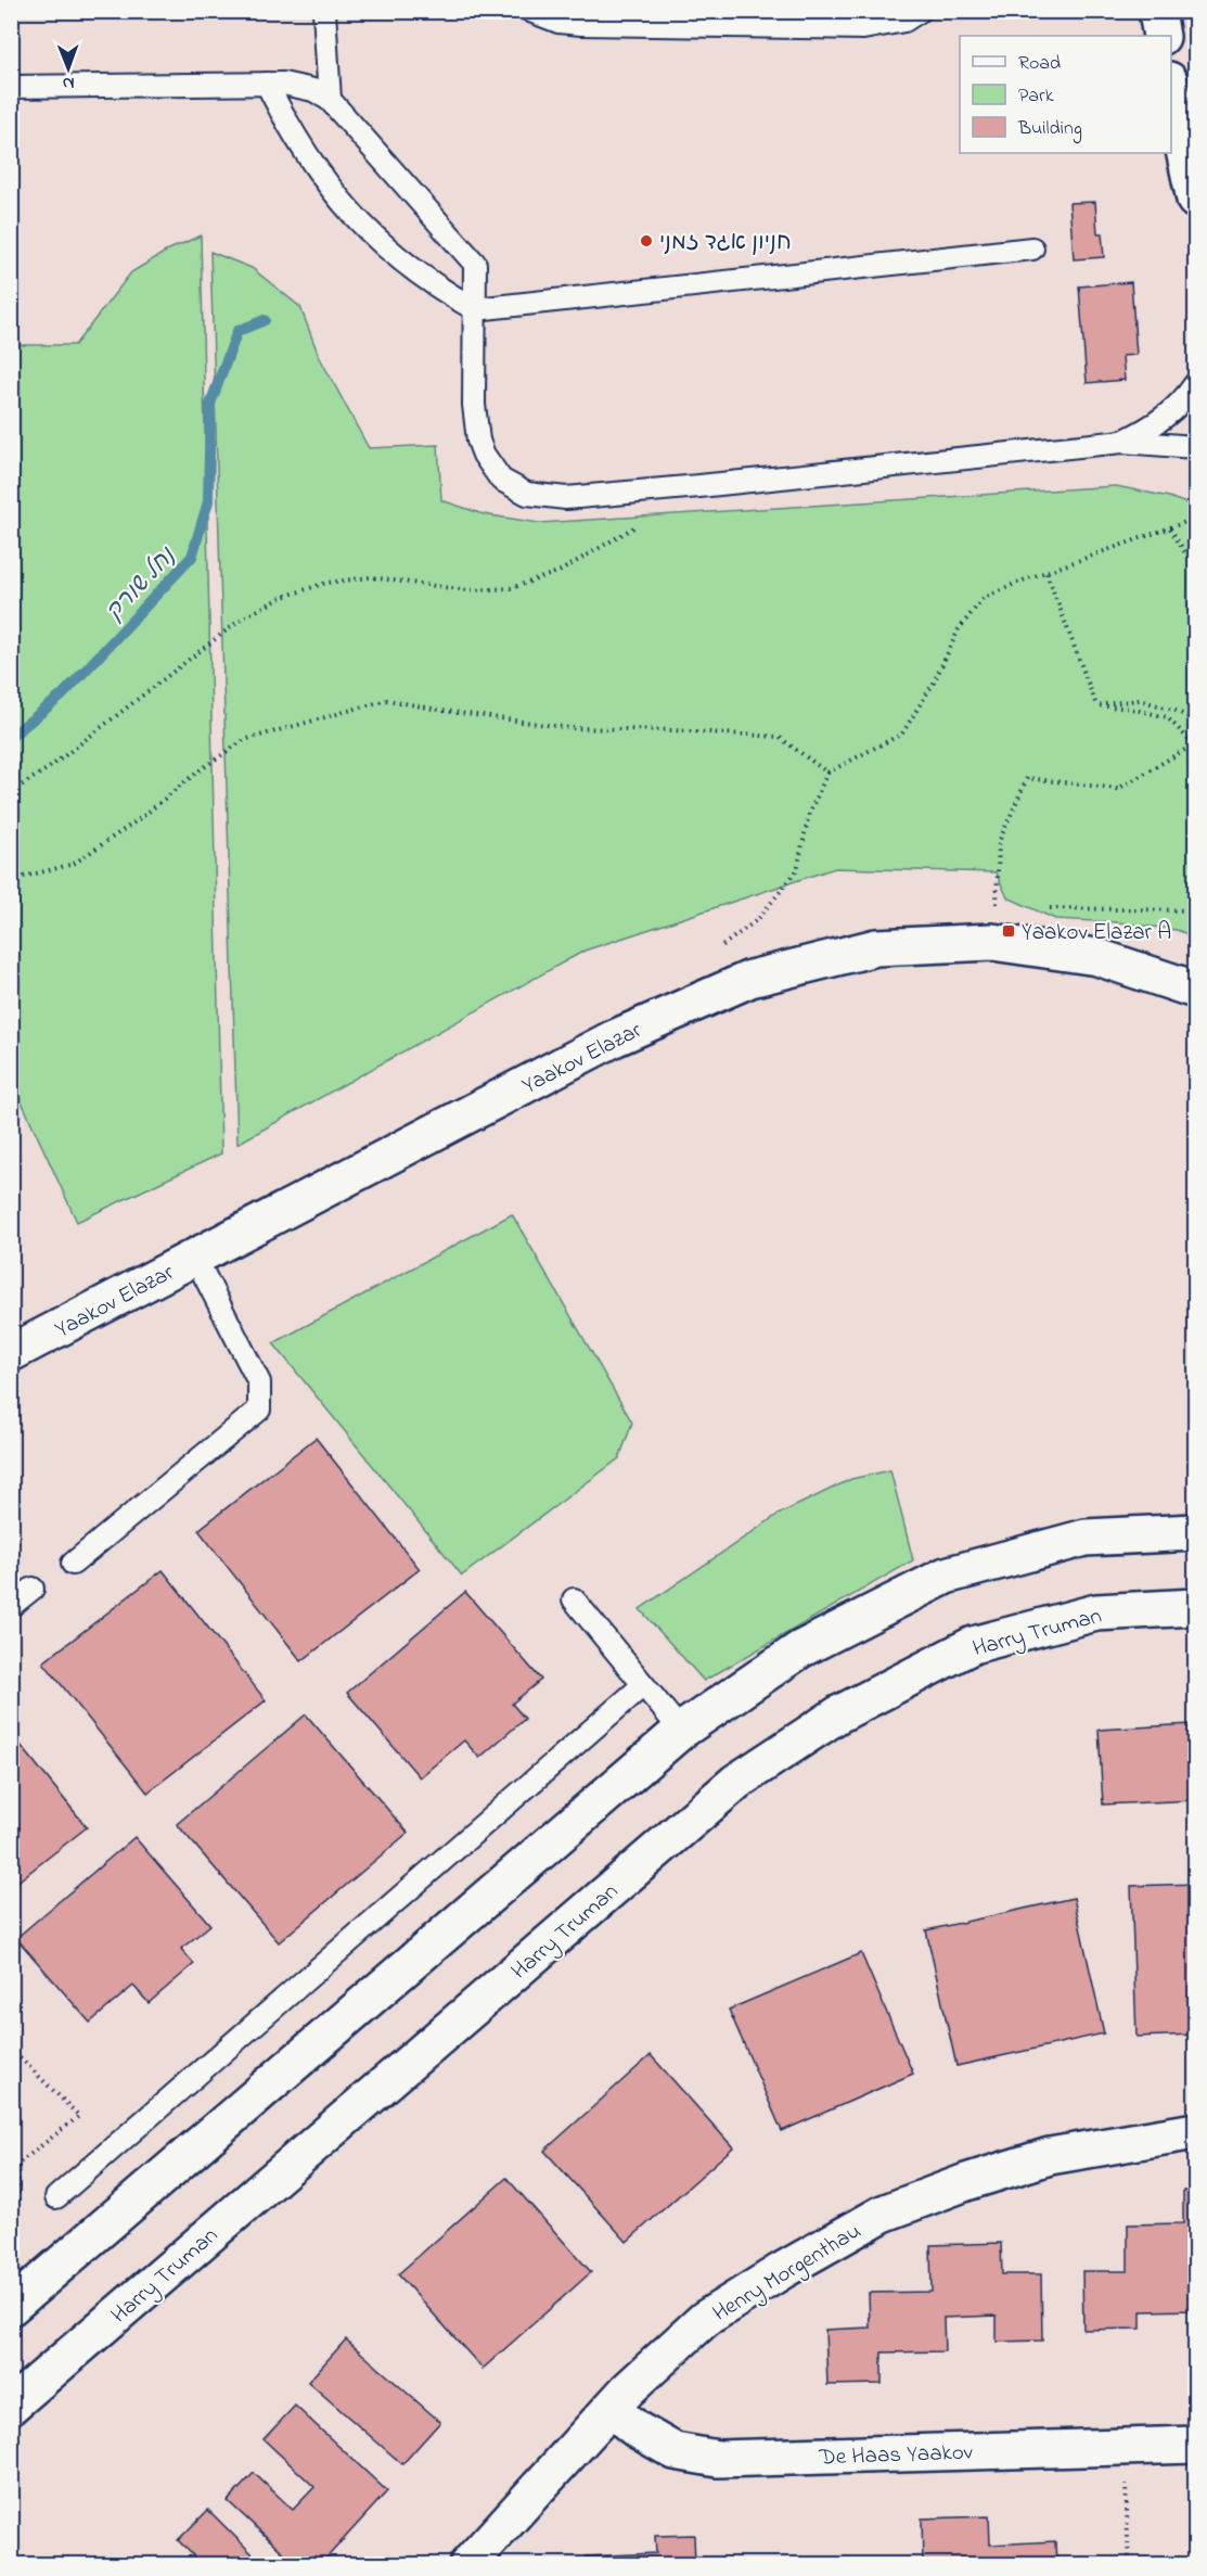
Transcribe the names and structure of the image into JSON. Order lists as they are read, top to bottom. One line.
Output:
{"streets":{"street":["Yaakov Elazar","Harry Truman","Henry Morgenthau","De Haas Yaakov"]},"crossings":[["Henry Morgenthau","De Haas Yaakov"]],"water":["נחל שורק"],"places":{"other":["חניון אגד זמני"],"transit":["Yaakov Elazar A"]},"legend":["Road","Park","Building"],"north":"bottom"}
